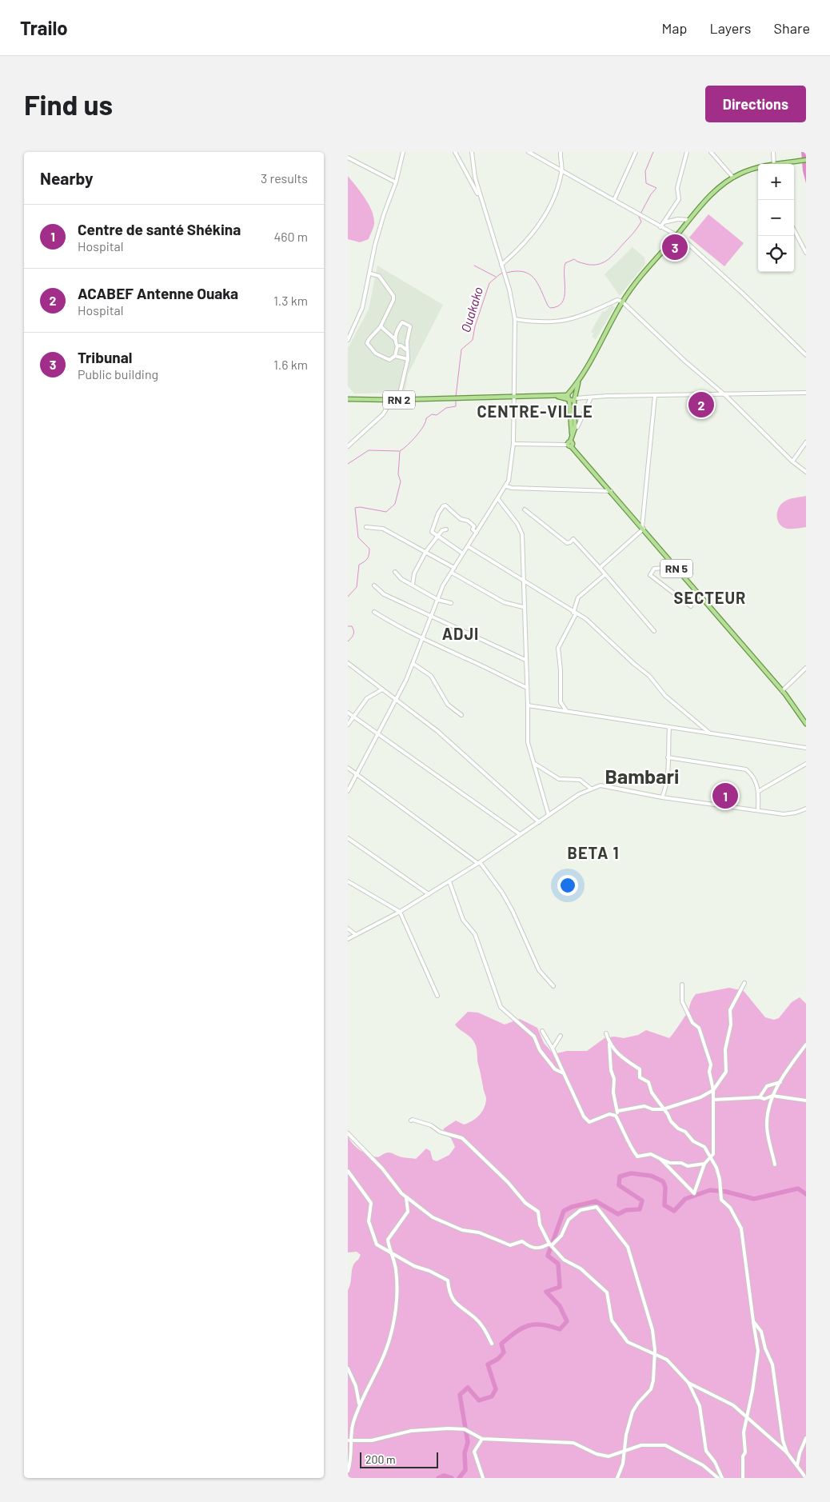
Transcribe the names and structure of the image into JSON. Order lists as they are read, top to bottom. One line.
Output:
{"streets":{"main road":["RN 2","RN 5"]},"districts":["CENTRE-VILLE","SECTEUR","ADJI","Bambari","BETA 1"],"water":["Ouakako"],"scale_bar":"200 m","page":{"header":"Trailo","nav":["Map","Layers","Share"],"buttons":"Directions","title":"Find us","heading":["Nearby","3 results"],"map_buttons":["+","−"],"list":[{"mark":"1","name":"Centre de santé Shékina","note":"Hospital","value":"460 m"},{"mark":"2","name":"ACABEF Antenne Ouaka","note":"Hospital","value":"1.3 km"},{"mark":"3","name":"Tribunal","note":"Public building","value":"1.6 km"}],"pins":["3","2","1"],"scale":"200 m"}}
